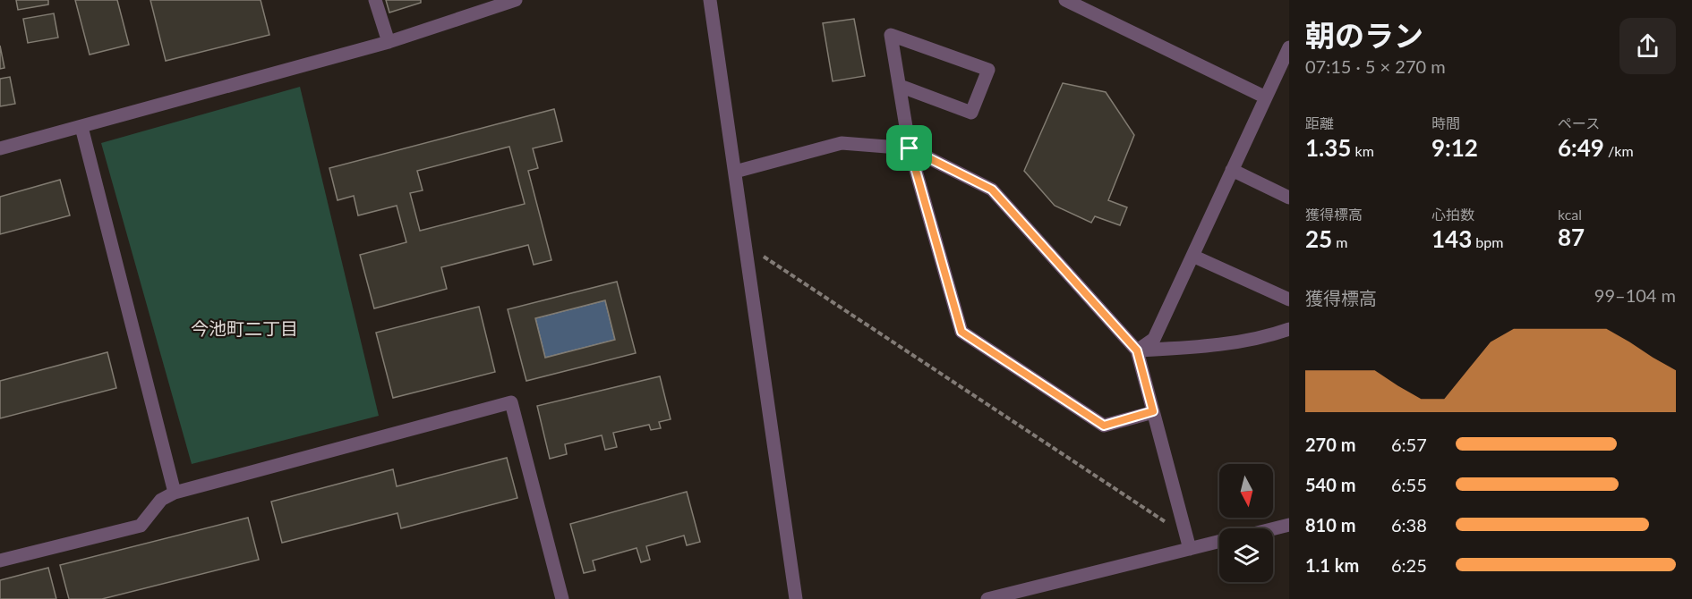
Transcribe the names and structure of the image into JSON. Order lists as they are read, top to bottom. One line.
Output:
{"districts":["今池町二丁目"],"north":"bottom","page":{"heading":["朝のラン","07:15 · 5 × 270 m"],"stats":[["距離","1.35 km"],["時間","9:12"],["ペース","6:49 /km"],["獲得標高","25 m"],["心拍数","143 bpm"],["kcal","87"]],"chart":["獲得標高","99–104 m"],"list":[{"name":"270 m","note":"6:57"},{"name":"540 m","note":"6:55"},{"name":"810 m","note":"6:38"},{"name":"1.1 km","note":"6:25"}]}}
